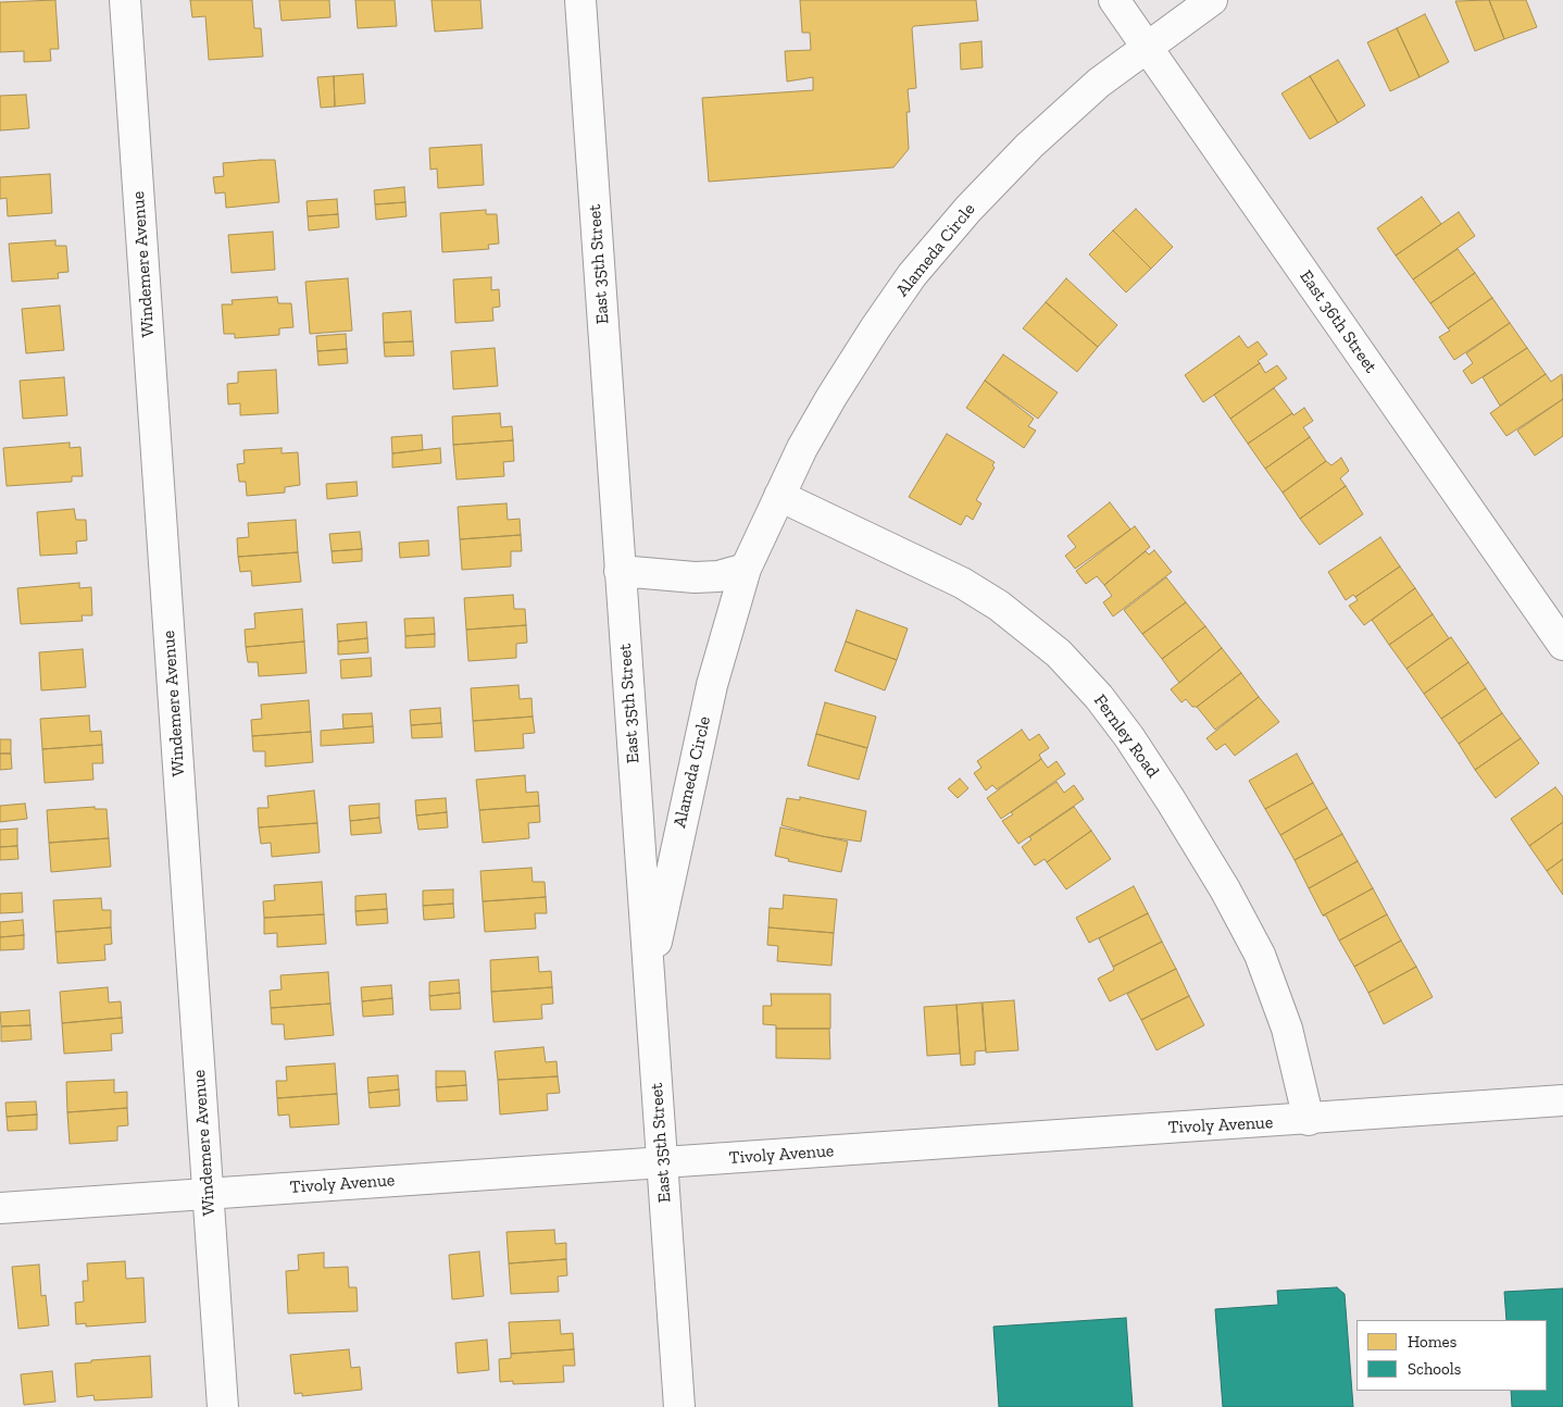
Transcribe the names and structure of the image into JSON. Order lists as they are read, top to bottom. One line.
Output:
{"streets":{"street":["Alameda Circle","Windemere Avenue","East 35th Street","East 36th Street","Fernley Road","Tivoly Avenue"]},"crossings":[["Alameda Circle","East 35th Street"],["Alameda Circle","East 36th Street"],["Alameda Circle","Fernley Road"],["Windemere Avenue","Tivoly Avenue"],["East 35th Street","Tivoly Avenue"],["Fernley Road","Tivoly Avenue"]],"legend":["Homes","Schools"]}
